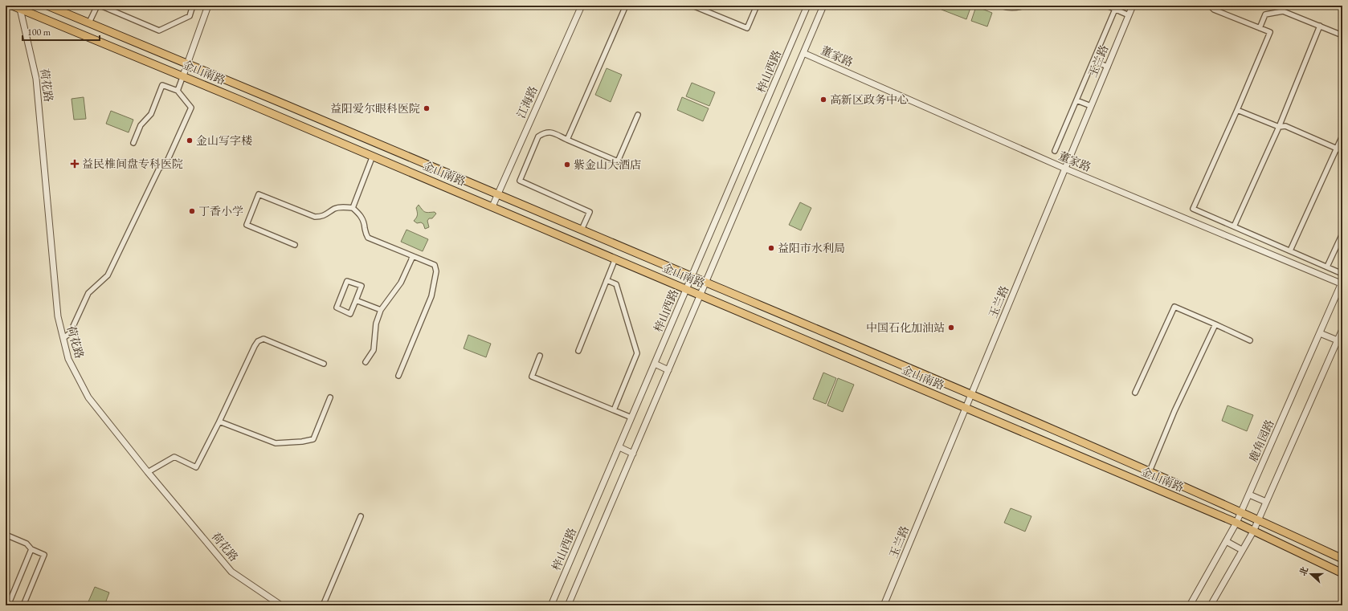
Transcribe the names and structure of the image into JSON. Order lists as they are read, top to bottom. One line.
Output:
{"streets":{"highway":["金山南路"],"street":["董家路","玉兰路","梓山西路","荷花路","江海路","鹿角园路"]},"crossings":[["董家路","玉兰路"],["董家路","鹿角园路"],["玉兰路","金山南路"],["梓山西路","金山南路"],["金山南路","荷花路"],["金山南路","江海路"],["金山南路","鹿角园路"]],"places":{"other":["高新区政务中心","益阳爱尔眼科医院","金山写字楼","紫金山大酒店","丁香小学","益阳市水利局","中国石化加油站"],"health":["益民椎间盘专科医院"]},"scale_bar":"100 m","north":"left"}
